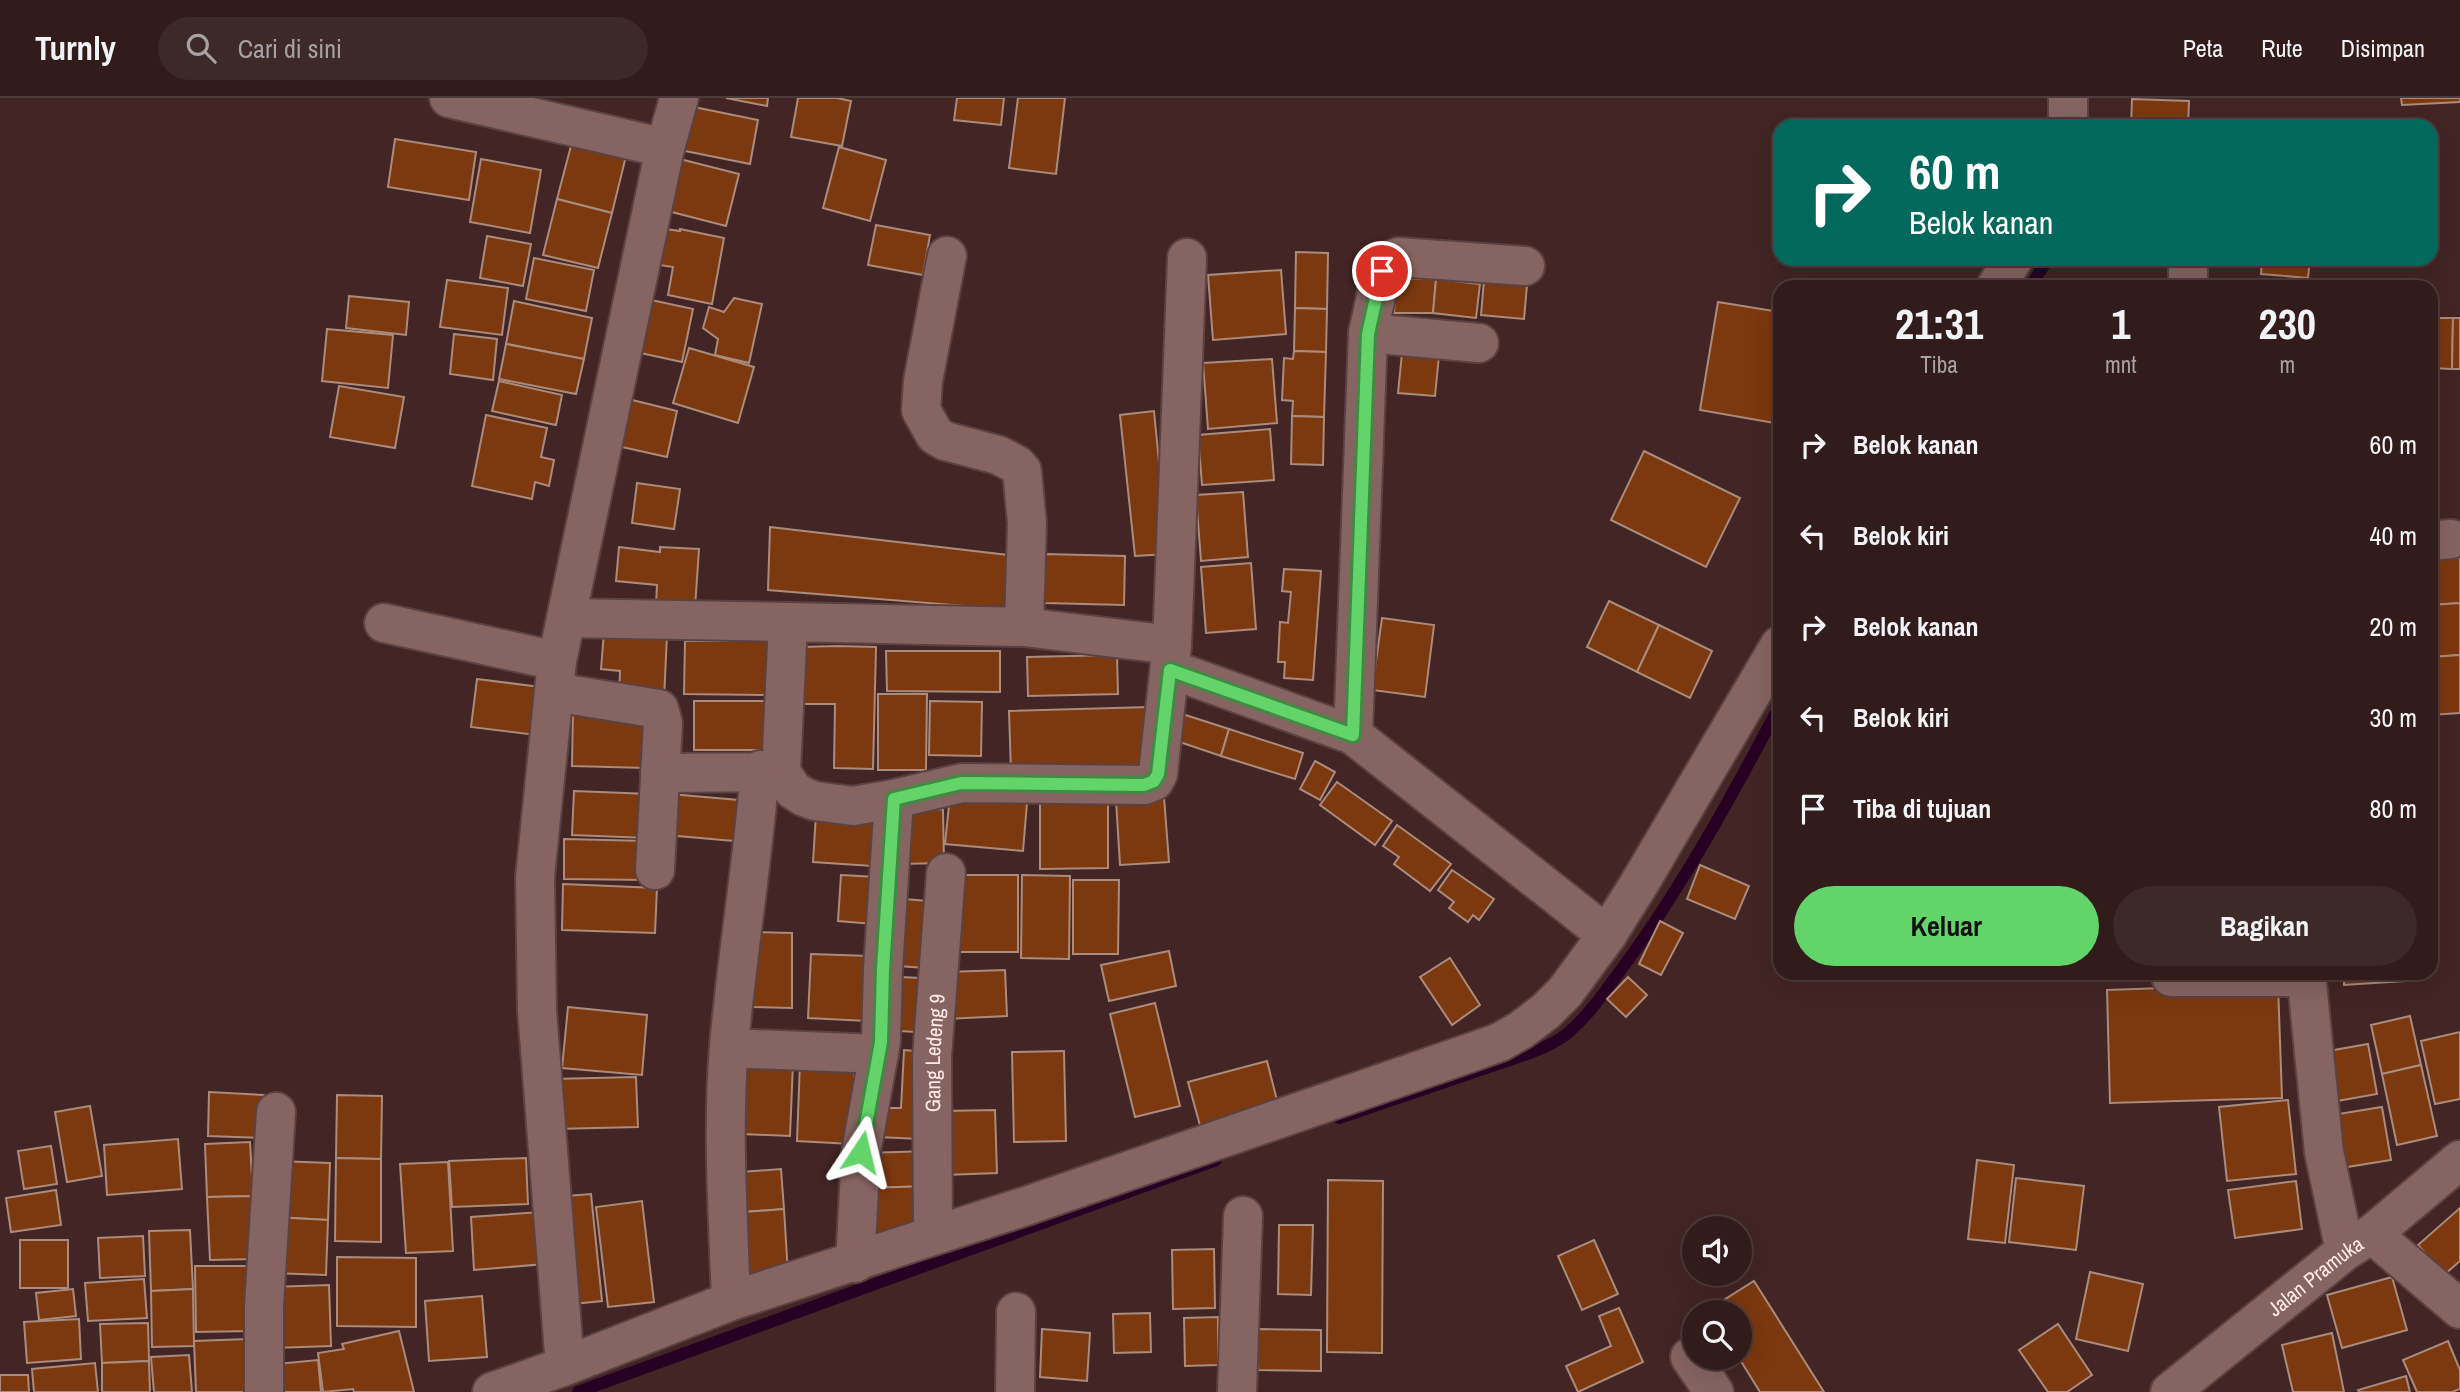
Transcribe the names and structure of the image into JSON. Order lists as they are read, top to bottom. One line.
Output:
{"streets":{"street":["Gang Ledeng 9","Jalan Pramuka"]},"page":{"header":"Turnly","search":"Cari di sini","nav":["Peta","Rute","Disimpan"],"turn":["60 m","Belok kanan"],"eta":["21:31","Tiba","1","mnt","230","m"],"list":[{"name":"Belok kanan","value":"60 m"},{"name":"Belok kiri","value":"40 m"},{"name":"Belok kanan","value":"20 m"},{"name":"Belok kiri","value":"30 m"},{"name":"Tiba di tujuan","value":"80 m"}],"buttons":["Keluar","Bagikan"]}}
